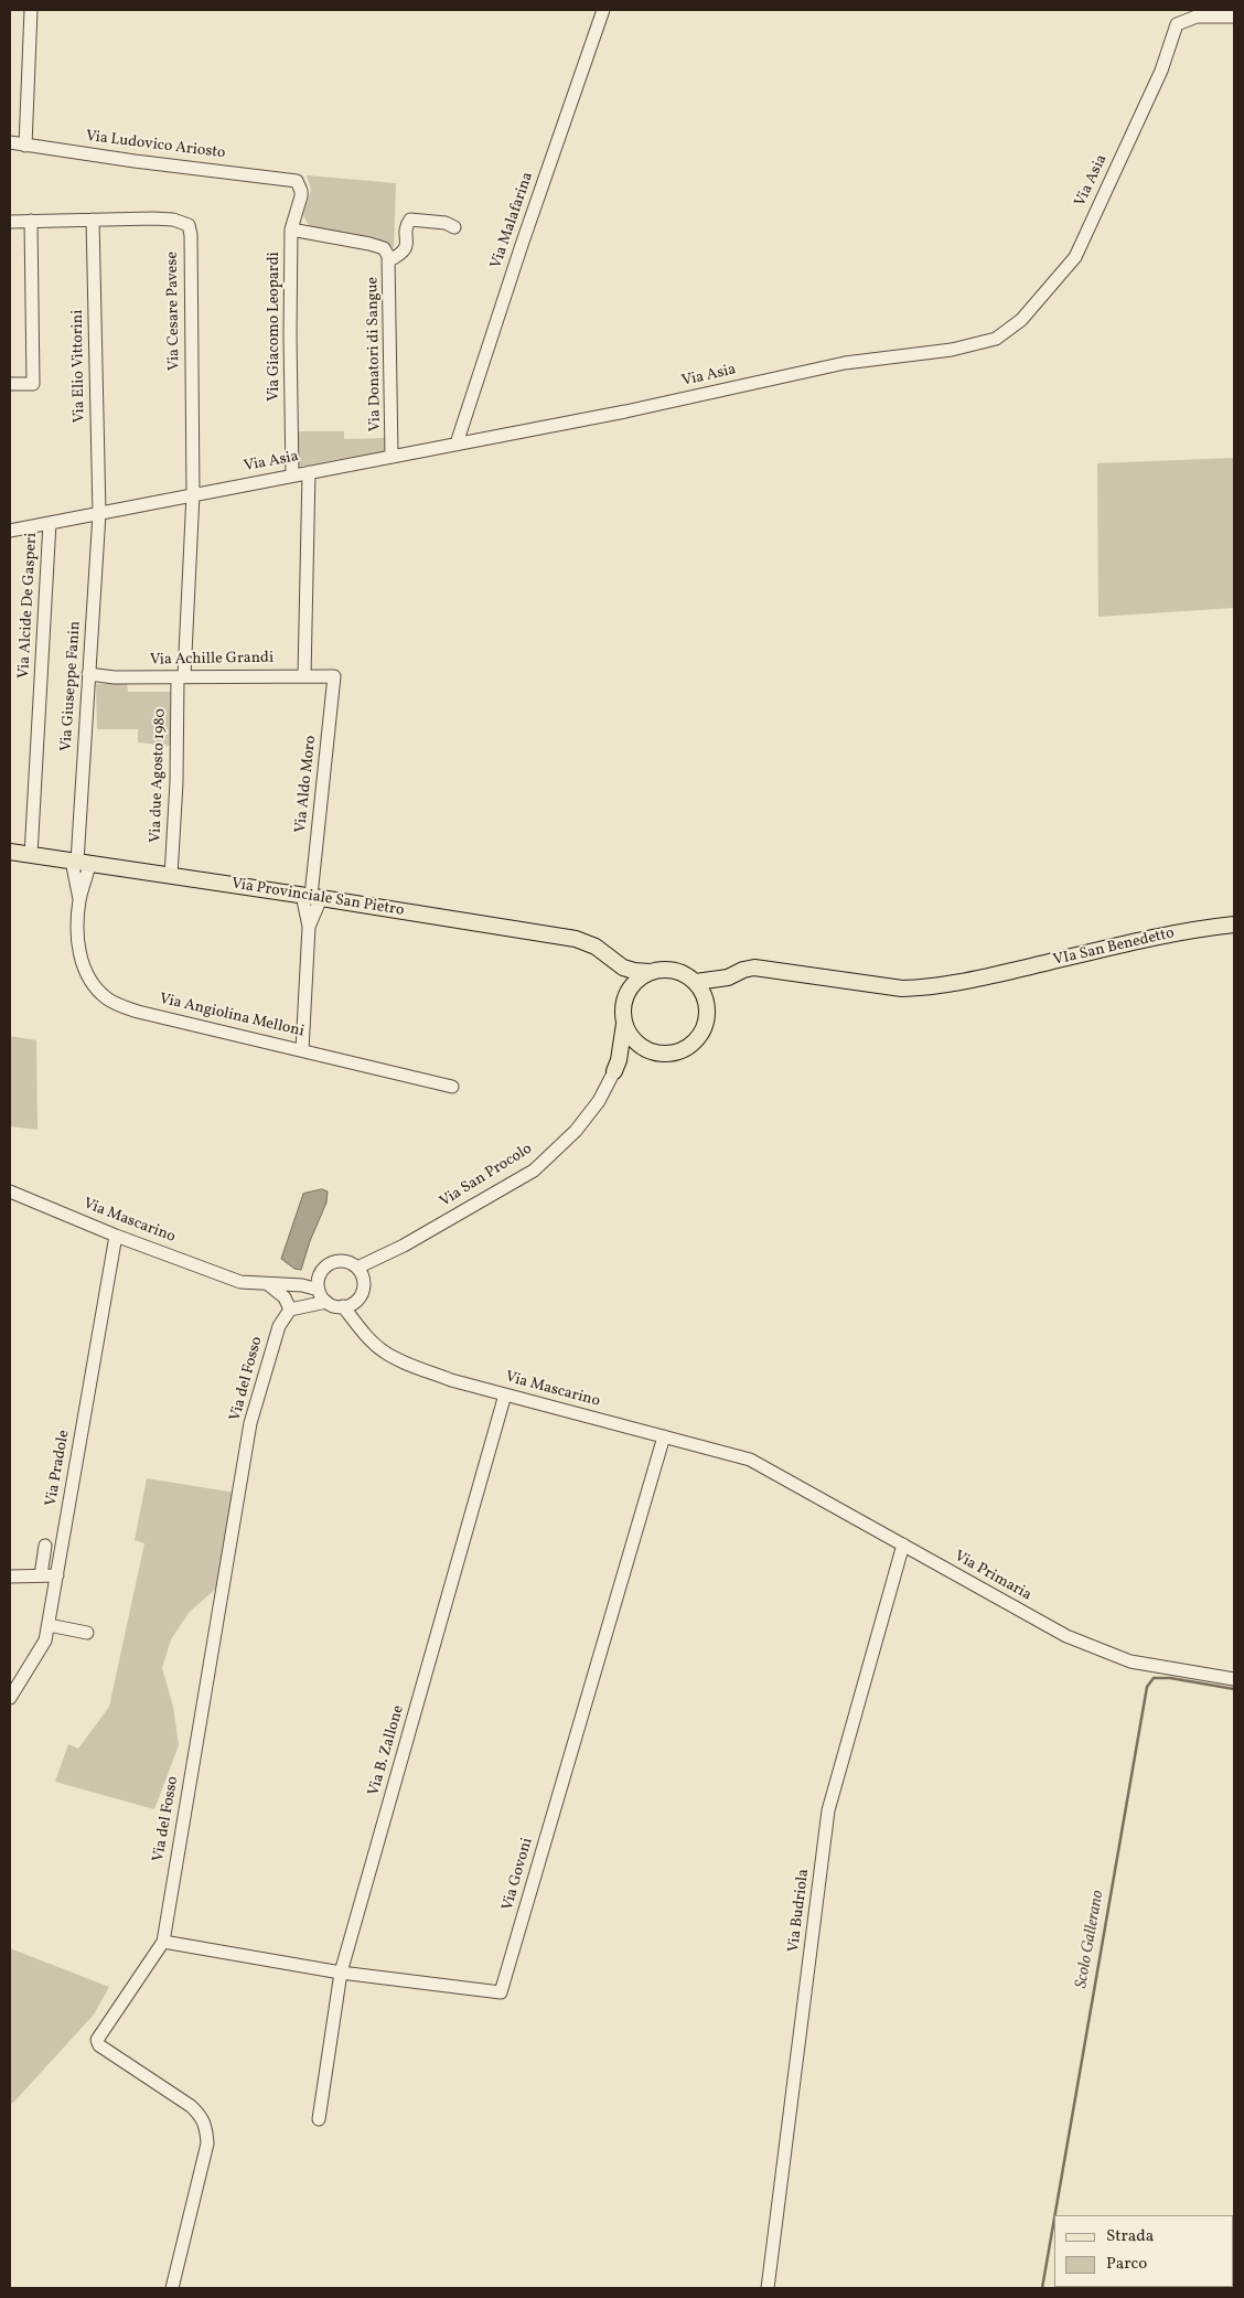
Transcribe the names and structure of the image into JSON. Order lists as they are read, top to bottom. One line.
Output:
{"streets":{"main road":["Via Provinciale San Pietro","VIa San Benedetto"],"street":["Via Ludovico Ariosto","Via Asia","Via Malafarina","Via Cesare Pavese","Via Giacomo Leopardi","Via Donatori di Sangue","Via Elio Vittorini","Via Alcide De Gasperi","Via Achille Grandi","Via Giuseppe Fanin","Via due Agosto 1980","Via Aldo Moro","Via Angiolina Melloni","Via San Procolo","Via Mascarino","Via del Fosso","Via Pradole","Via Primaria","Via B. Zallone","Via Govoni","Via Budriola"]},"crossings":[["Via Ludovico Ariosto","Via Giacomo Leopardi"],["Via Asia","Via Malafarina"],["Via Asia","Via Cesare Pavese"],["Via Asia","Via Giacomo Leopardi"],["Via Asia","Via Donatori di Sangue"],["Via Asia","Via Elio Vittorini"],["Via Asia","Via Alcide De Gasperi"],["Via Asia","Via Giuseppe Fanin"],["Via Asia","Via due Agosto 1980"],["Via Cesare Pavese","Via Elio Vittorini"],["Via Cesare Pavese","Via due Agosto 1980"],["Via Giacomo Leopardi","Via Donatori di Sangue"],["Via Elio Vittorini","Via Giuseppe Fanin"],["Via Alcide De Gasperi","Via Provinciale San Pietro"],["Via Achille Grandi","Via Giuseppe Fanin"],["Via Achille Grandi","Via due Agosto 1980"],["Via Achille Grandi","Via Aldo Moro"],["Via Giuseppe Fanin","Via Provinciale San Pietro"],["Via Giuseppe Fanin","Via Angiolina Melloni"],["Via due Agosto 1980","Via Provinciale San Pietro"],["Via Aldo Moro","Via Provinciale San Pietro"],["Via Provinciale San Pietro","Via Angiolina Melloni"],["Via San Procolo","Via Mascarino"],["Via Mascarino","Via Pradole"],["Via Mascarino","Via Primaria"],["Via Mascarino","Via B. Zallone"],["Via Mascarino","Via Govoni"],["Via del Fosso","Via Govoni"],["Via Primaria","Via Budriola"],["Via B. Zallone","Via Govoni"]],"water":["Scolo Gallerano"],"legend":["Strada","Parco"]}
